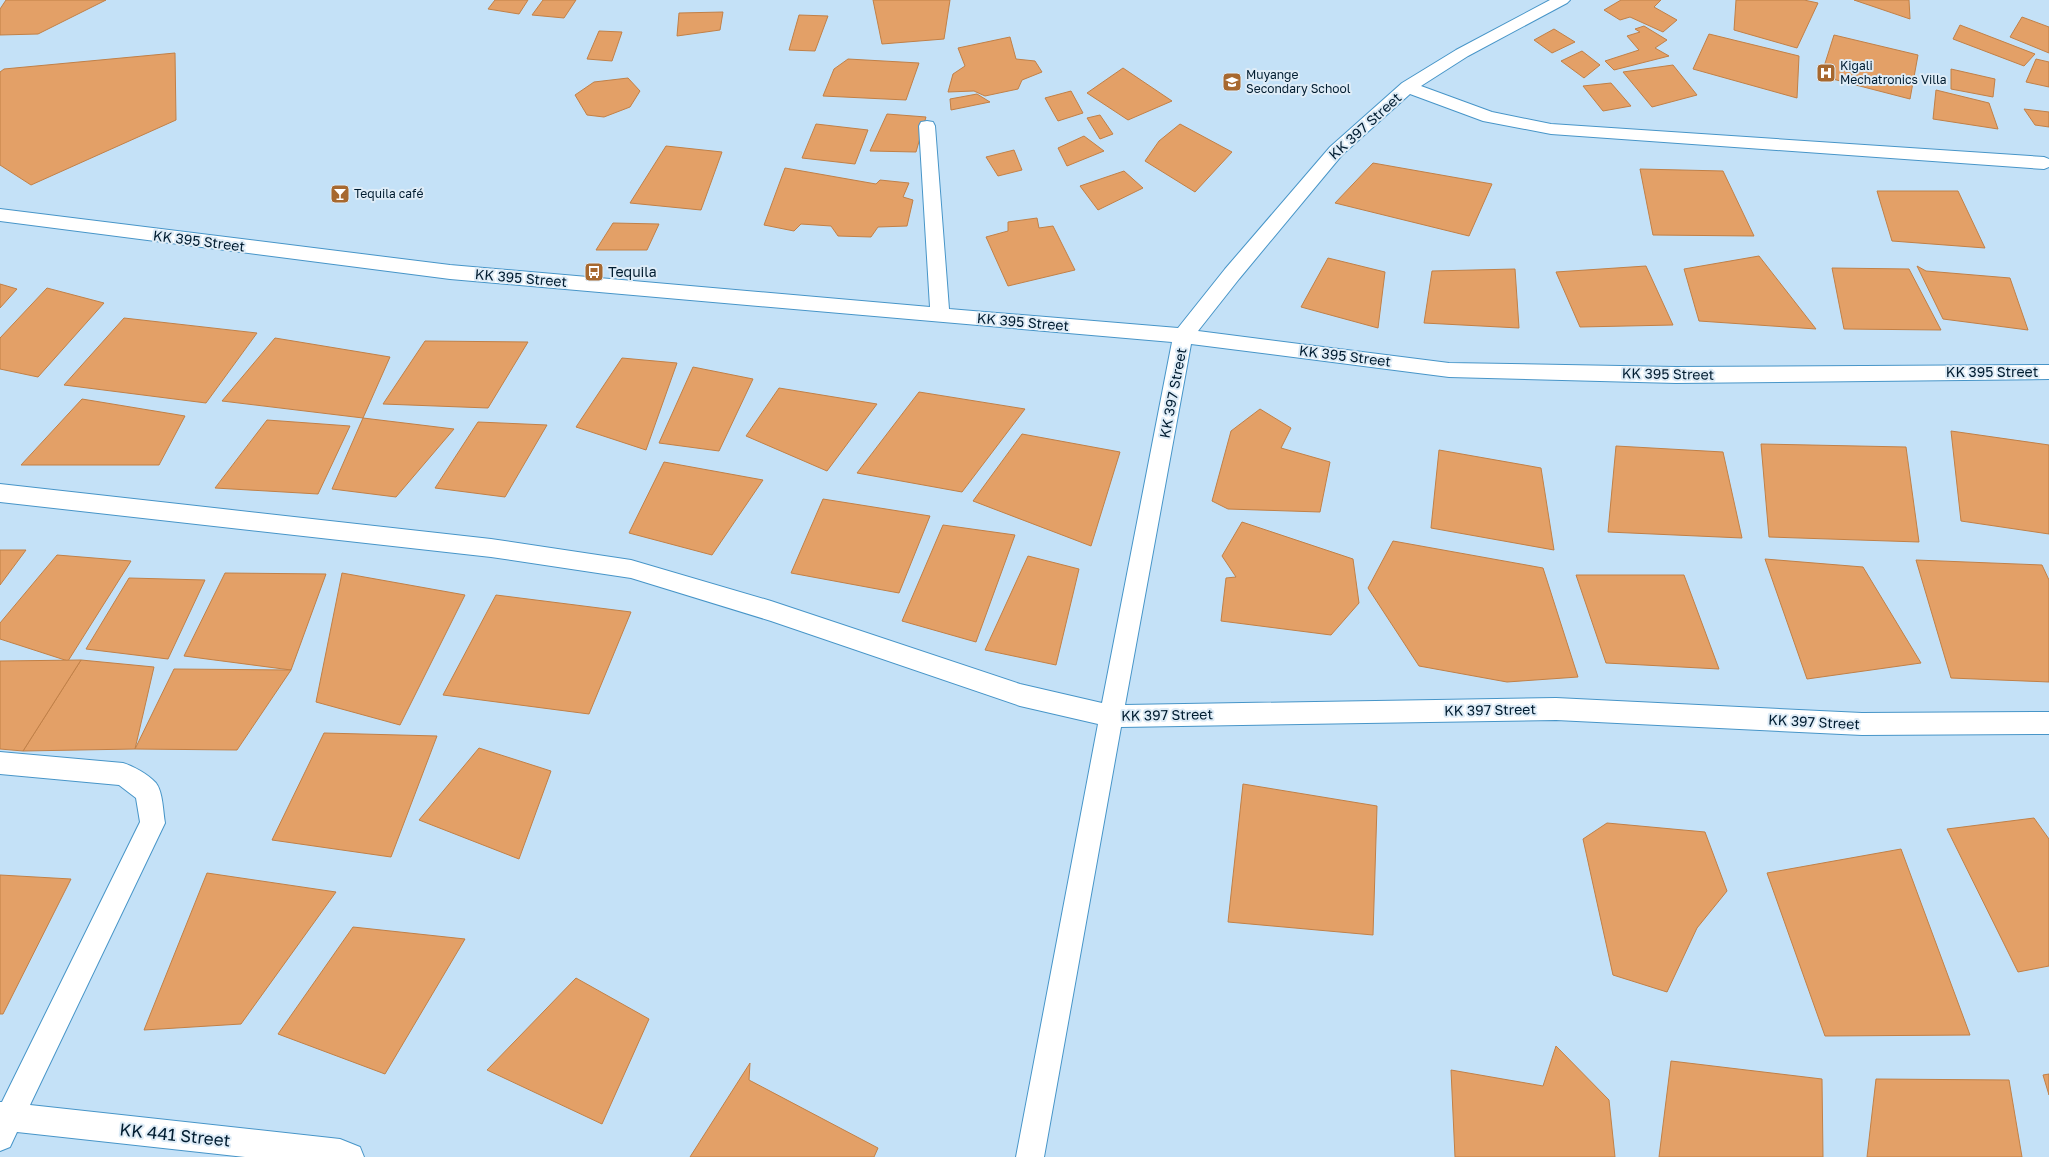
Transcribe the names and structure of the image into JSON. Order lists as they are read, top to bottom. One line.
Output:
{"streets":{"street":["KK 397 Street","KK 395 Street","KK 441 Street"]},"crossings":[["KK 397 Street","KK 395 Street"]],"places":{"hospital":["Kigali Mechatronics Villa"],"school or university":["Muyange Secondary School"],"bar":["Tequila café"],"bus stop":["Tequila"]}}
